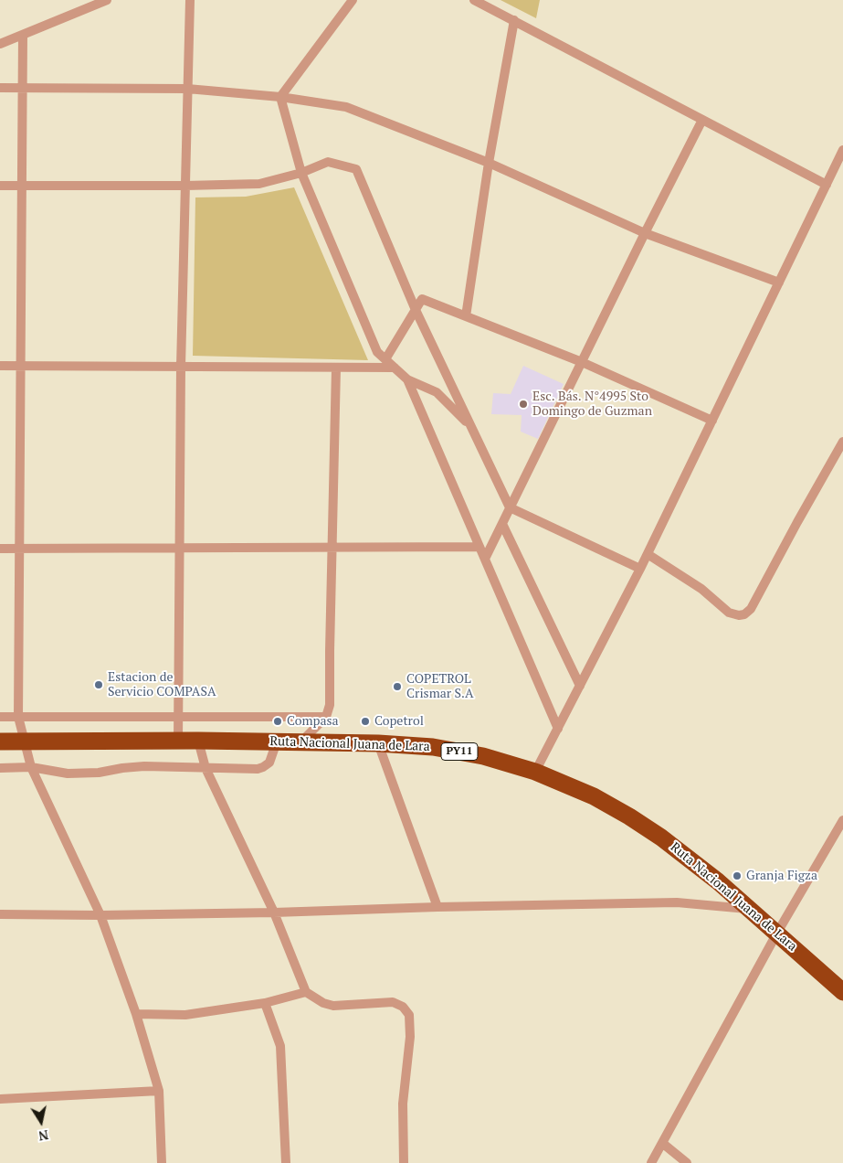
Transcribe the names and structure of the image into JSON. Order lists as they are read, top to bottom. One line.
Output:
{"streets":{"highway":["Ruta Nacional Juana de Lara","PY11"]},"places":["Esc. Bás. N°4995 Sto Domingo de Guzman","Estacion de Servicio COMPASA","COPETROL Crismar S.A","Compasa","Copetrol","Granja Figza"],"north":"bottom"}
